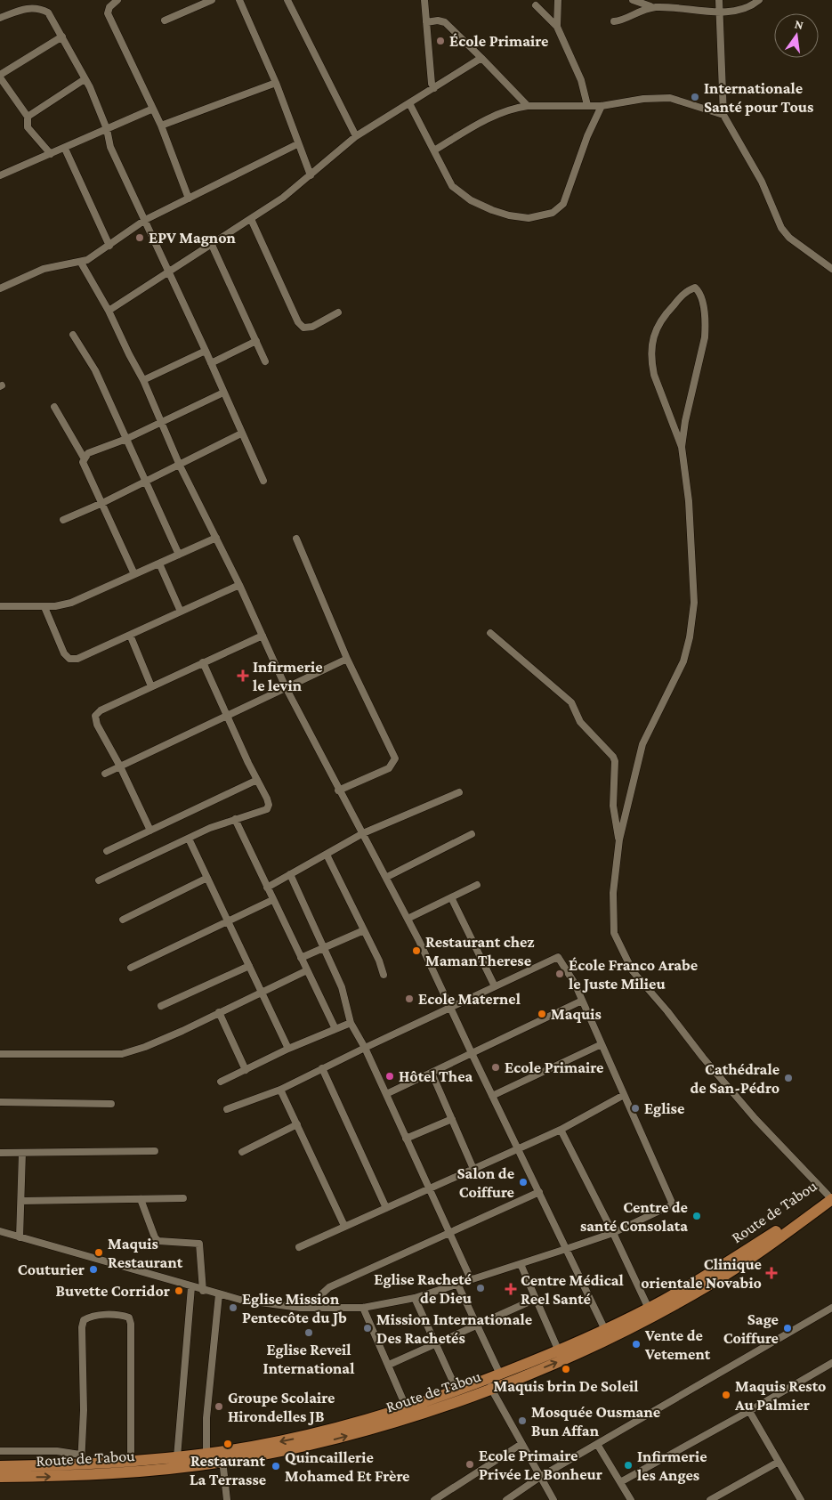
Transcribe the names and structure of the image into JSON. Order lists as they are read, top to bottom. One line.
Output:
{"streets":{"main road":["Route de Tabou"]},"places":{"other":["École Primaire","Internationale Santé pour Tous","EPV Magnon","Restaurant chez MamanTherese","École Franco Arabe le Juste Milieu","Ecole Maternel","Maquis","Ecole Primaire","Hôtel Thea","Cathédrale de San-Pédro","Eglise","Salon de Coiffure","Centre de santé Consolata","Maquis Restaurant","Couturier","Eglise Racheté de Dieu","Buvette Corridor","Eglise Mission Pentecôte du Jb","Mission Internationale Des Rachetés","Sage Coiffure","Eglise Reveil International","Vente de Vetement","Maquis brin De Soleil","Maquis Resto Au Palmier","Groupe Scolaire Hirondelles JB","Mosquée Ousmane Bun Affan","Restaurant La Terrasse","Ecole Primaire Privée Le Bonheur","Infirmerie les Anges","Quincaillerie Mohamed Et Frère"],"health":["Infirmerie le levin","Clinique orientale Novabio","Centre Médical Reel Santé"]},"north":"top"}
